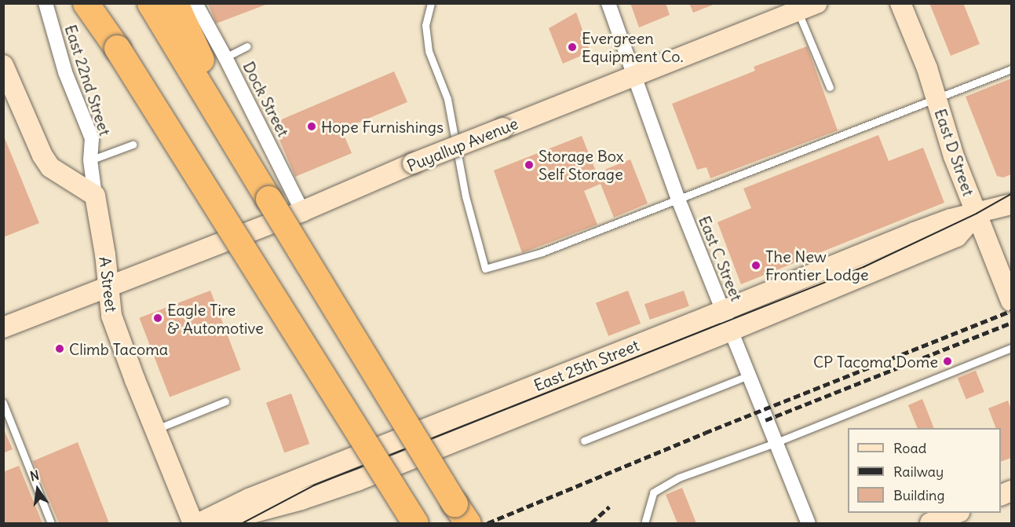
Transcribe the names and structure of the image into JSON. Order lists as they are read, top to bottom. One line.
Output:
{"streets":{"street":["East 22nd Street","Dock Street","Puyallup Avenue","East D Street","East C Street","A Street","East 25th Street"]},"crossings":[["East 22nd Street","A Street"],["Dock Street","Puyallup Avenue"],["Puyallup Avenue","East C Street"],["Puyallup Avenue","A Street"],["East D Street","East 25th Street"],["East C Street","East 25th Street"]],"places":["Evergreen Equipment Co.","Hope Furnishings","Storage Box Self Storage","The New Frontier Lodge","Eagle Tire & Automotive","Climb Tacoma","CP Tacoma Dome"],"legend":["Road","Railway","Building"],"north":"top"}
